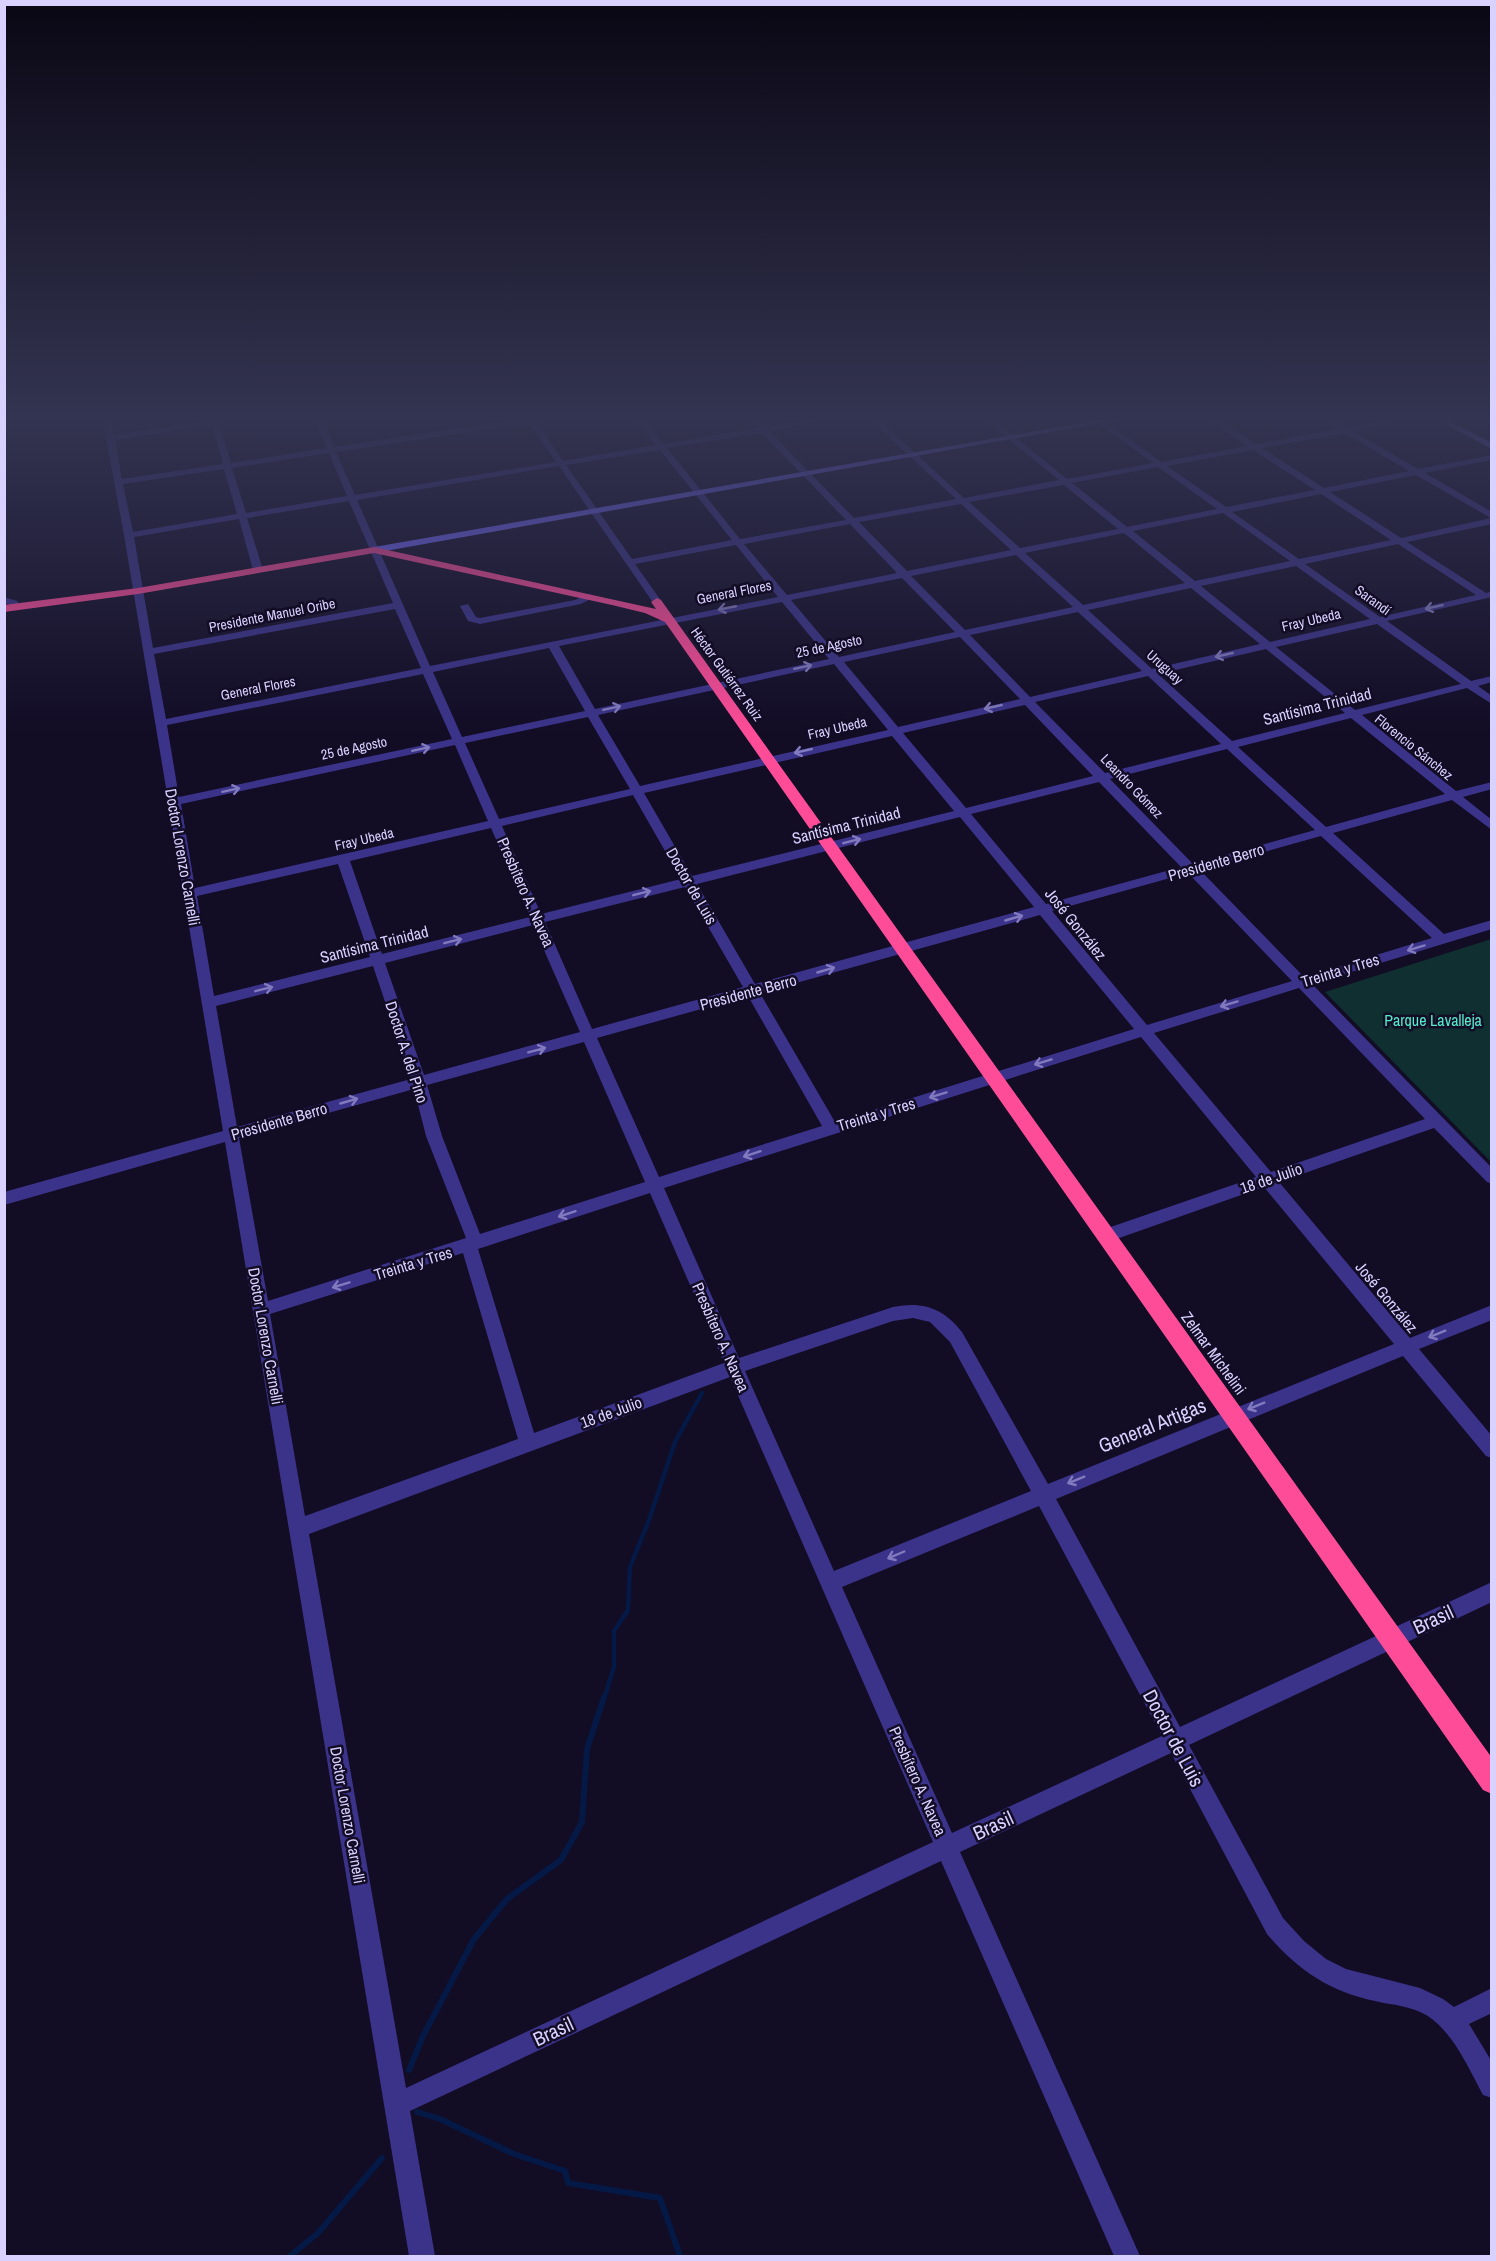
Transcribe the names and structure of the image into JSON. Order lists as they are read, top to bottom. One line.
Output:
{"streets":{"highway":["Héctor Gutiérrez Ruiz","Zelmar Michelini"],"street":["General Flores","Sarandí","Presidente Manuel Oribe","Fray Ubeda","25 de Agosto","Uruguay","Santísima Trinidad","Florencio Sánchez","Leandro Gómez","Doctor Lorenzo Carnelli","Presidente Berro","Doctor de Luis","Presbítero A. Navea","José González","Treinta y Tres","Doctor A. del Pino","18 de Julio","General Artigas","Brasil"]},"crossings":[["General Flores","Uruguay"],["General Flores","Héctor Gutiérrez Ruiz"],["General Flores","Florencio Sánchez"],["General Flores","Leandro Gómez"],["General Flores","Doctor Lorenzo Carnelli"],["General Flores","Doctor de Luis"],["General Flores","Presbítero A. Navea"],["General Flores","José González"],["Sarandí","Fray Ubeda"],["Sarandí","25 de Agosto"],["Sarandí","Santísima Trinidad"],["Presidente Manuel Oribe","Doctor Lorenzo Carnelli"],["Presidente Manuel Oribe","Presbítero A. Navea"],["Fray Ubeda","Uruguay"],["Fray Ubeda","Héctor Gutiérrez Ruiz"],["Fray Ubeda","Florencio Sánchez"],["Fray Ubeda","Leandro Gómez"],["Fray Ubeda","Doctor Lorenzo Carnelli"],["Fray Ubeda","Doctor de Luis"],["Fray Ubeda","Presbítero A. Navea"],["Fray Ubeda","José González"],["Fray Ubeda","Doctor A. del Pino"],["25 de Agosto","Uruguay"],["25 de Agosto","Héctor Gutiérrez Ruiz"],["25 de Agosto","Florencio Sánchez"],["25 de Agosto","Leandro Gómez"],["25 de Agosto","Doctor Lorenzo Carnelli"],["25 de Agosto","Doctor de Luis"],["25 de Agosto","Presbítero A. Navea"],["25 de Agosto","José González"],["Uruguay","Santísima Trinidad"],["Uruguay","Presidente Berro"],["Uruguay","Treinta y Tres"],["Héctor Gutiérrez Ruiz","Santísima Trinidad"],["Héctor Gutiérrez Ruiz","Presidente Berro"],["Héctor Gutiérrez Ruiz","Zelmar Michelini"],["Santísima Trinidad","Florencio Sánchez"],["Santísima Trinidad","Leandro Gómez"],["Santísima Trinidad","Doctor Lorenzo Carnelli"],["Santísima Trinidad","Doctor de Luis"],["Santísima Trinidad","Presbítero A. Navea"],["Santísima Trinidad","José González"],["Santísima Trinidad","Doctor A. del Pino"],["Florencio Sánchez","Presidente Berro"],["Leandro Gómez","Presidente Berro"],["Leandro Gómez","Treinta y Tres"],["Leandro Gómez","18 de Julio"],["Doctor Lorenzo Carnelli","Presidente Berro"],["Doctor Lorenzo Carnelli","Treinta y Tres"],["Doctor Lorenzo Carnelli","18 de Julio"],["Doctor Lorenzo Carnelli","Brasil"],["Presidente Berro","Doctor de Luis"],["Presidente Berro","Presbítero A. Navea"],["Presidente Berro","José González"],["Presidente Berro","Doctor A. del Pino"],["Presidente Berro","Zelmar Michelini"],["Doctor de Luis","Treinta y Tres"],["Doctor de Luis","18 de Julio"],["Doctor de Luis","General Artigas"],["Doctor de Luis","Brasil"],["Presbítero A. Navea","Treinta y Tres"],["Presbítero A. Navea","18 de Julio"],["Presbítero A. Navea","General Artigas"],["Presbítero A. Navea","Brasil"],["José González","Treinta y Tres"],["José González","18 de Julio"],["José González","General Artigas"],["Treinta y Tres","Doctor A. del Pino"],["Treinta y Tres","Zelmar Michelini"],["Doctor A. del Pino","18 de Julio"],["18 de Julio","Zelmar Michelini"],["Zelmar Michelini","General Artigas"],["Zelmar Michelini","Brasil"]],"one_way":["Fray Ubeda","25 de Agosto","Santísima Trinidad","Presidente Berro","Treinta y Tres","General Artigas"],"parks":["Parque Lavalleja"]}
